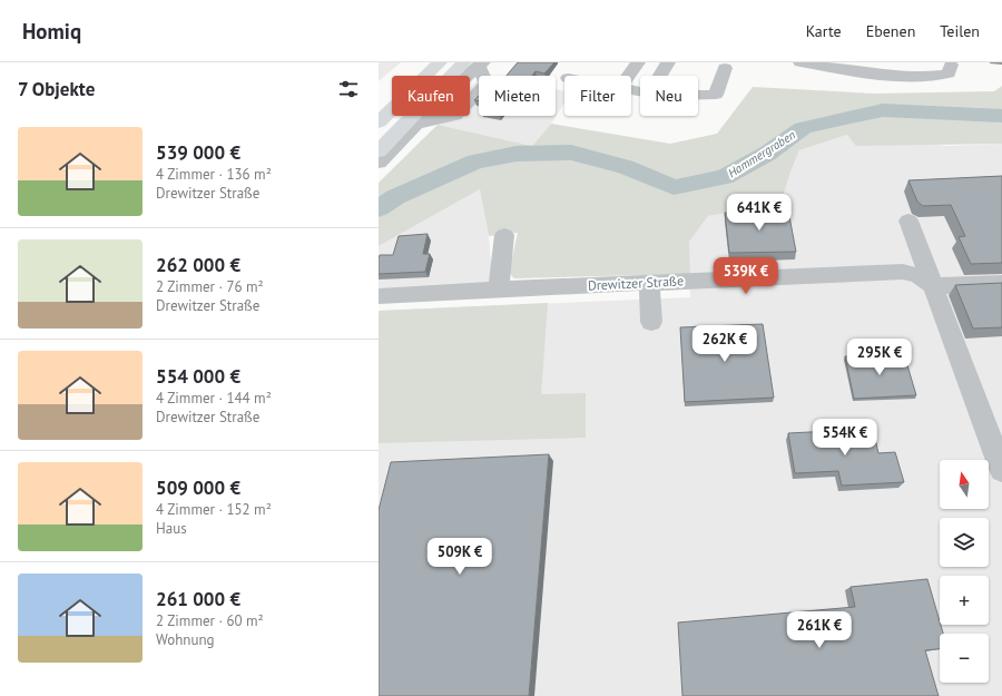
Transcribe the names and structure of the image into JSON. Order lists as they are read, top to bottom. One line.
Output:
{"streets":{"street":["Drewitzer Straße"]},"water":["Hammergraben"],"north":"top","page":{"header":"Homiq","nav":["Karte","Ebenen","Teilen"],"heading":"7 Objekte","chip":["Kaufen","Mieten","Filter","Neu"],"list":[{"name":"539 000 €","note":"4 Zimmer · 136 m² · Drewitzer Straße"},{"name":"262 000 €","note":"2 Zimmer · 76 m² · Drewitzer Straße"},{"name":"554 000 €","note":"4 Zimmer · 144 m² · Drewitzer Straße"},{"name":"509 000 €","note":"4 Zimmer · 152 m² · Haus"},{"name":"261 000 €","note":"2 Zimmer · 60 m² · Wohnung"}],"price":["641K €","539K €","262K €","295K €","554K €","509K €","261K €"],"map_buttons":["+","−"]}}
